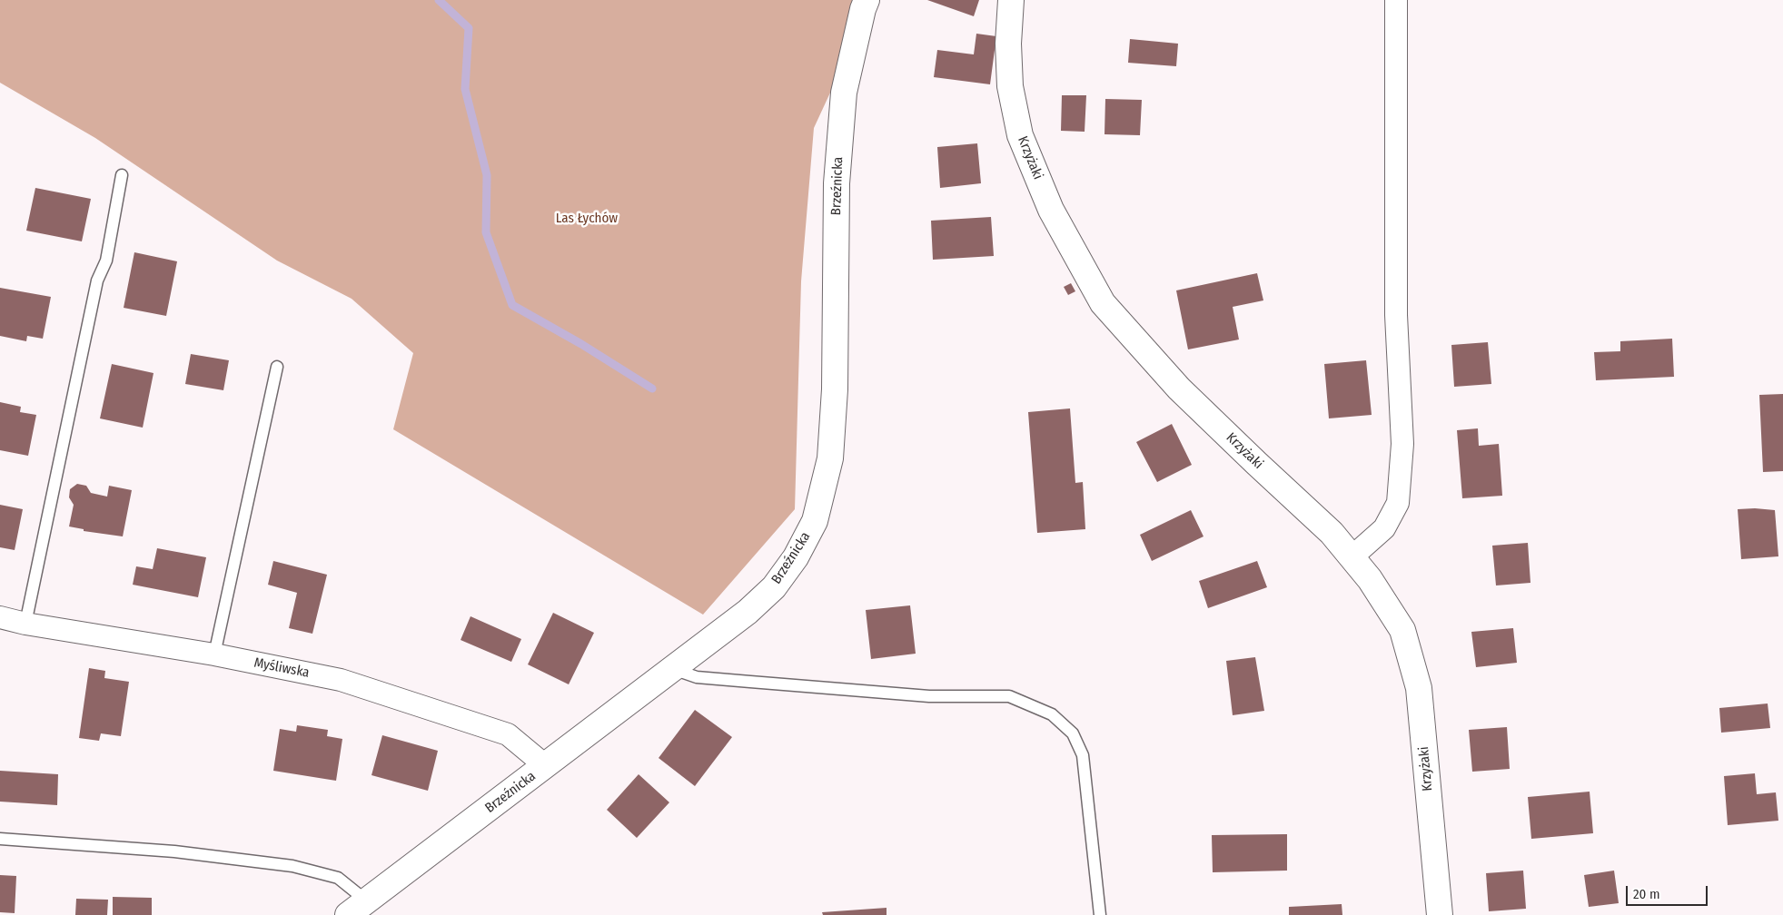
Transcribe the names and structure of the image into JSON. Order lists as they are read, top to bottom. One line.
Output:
{"streets":{"street":["Krzyżaki","Brzeźnicka","Myśliwska"]},"crossings":[["Brzeźnicka","Myśliwska"]],"parks":["Las Łychów"],"scale_bar":"20 m"}
